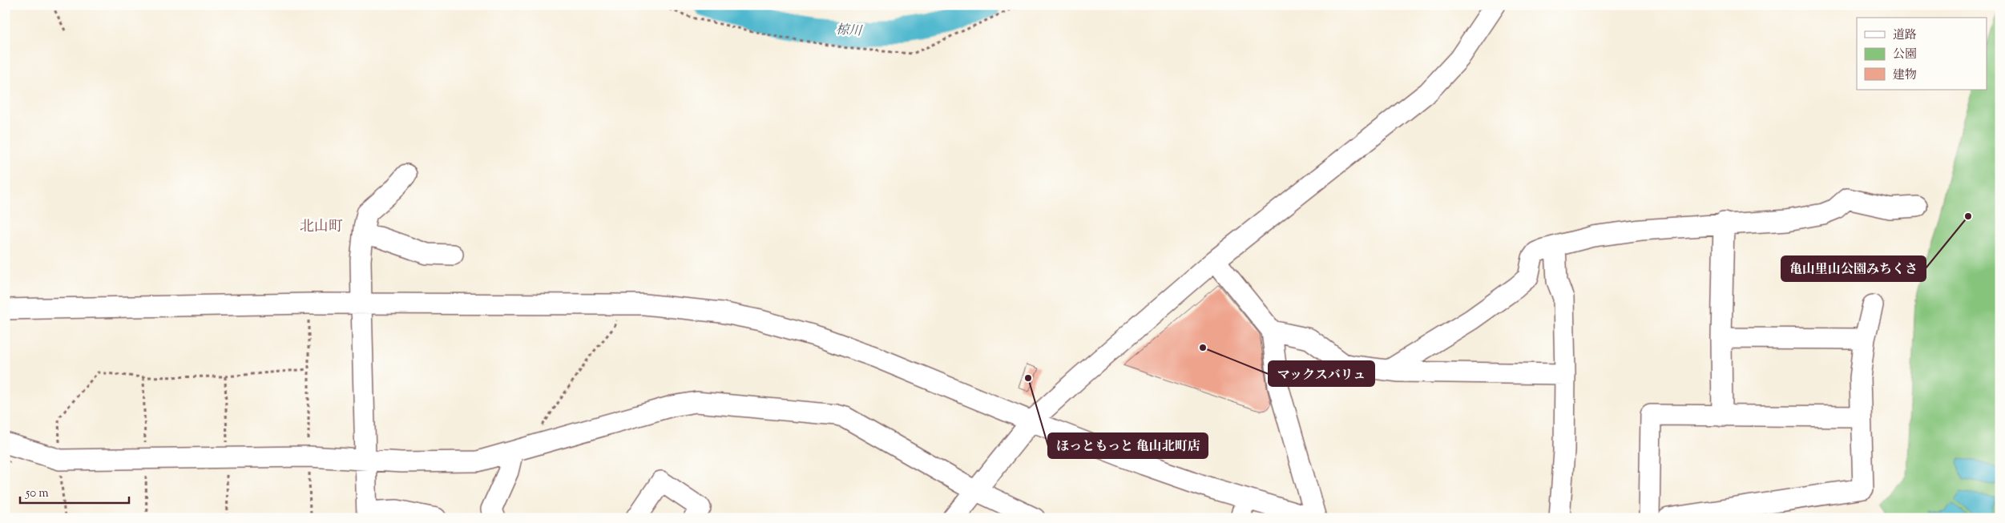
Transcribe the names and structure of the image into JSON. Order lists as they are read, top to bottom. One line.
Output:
{"districts":["北山町"],"water":["椋川"],"places":["亀山里山公園みちくさ","マックスバリュ","ほっともっと 亀山北町店"],"legend":["道路","公園","建物"],"scale_bar":"50 m"}
